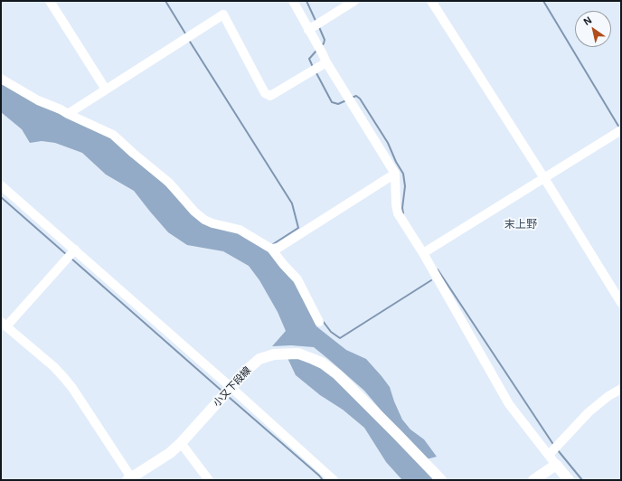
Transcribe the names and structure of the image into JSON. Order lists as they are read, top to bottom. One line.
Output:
{"streets":{"main road":["小又下段線"]},"districts":["末上野"],"north":"top left"}
